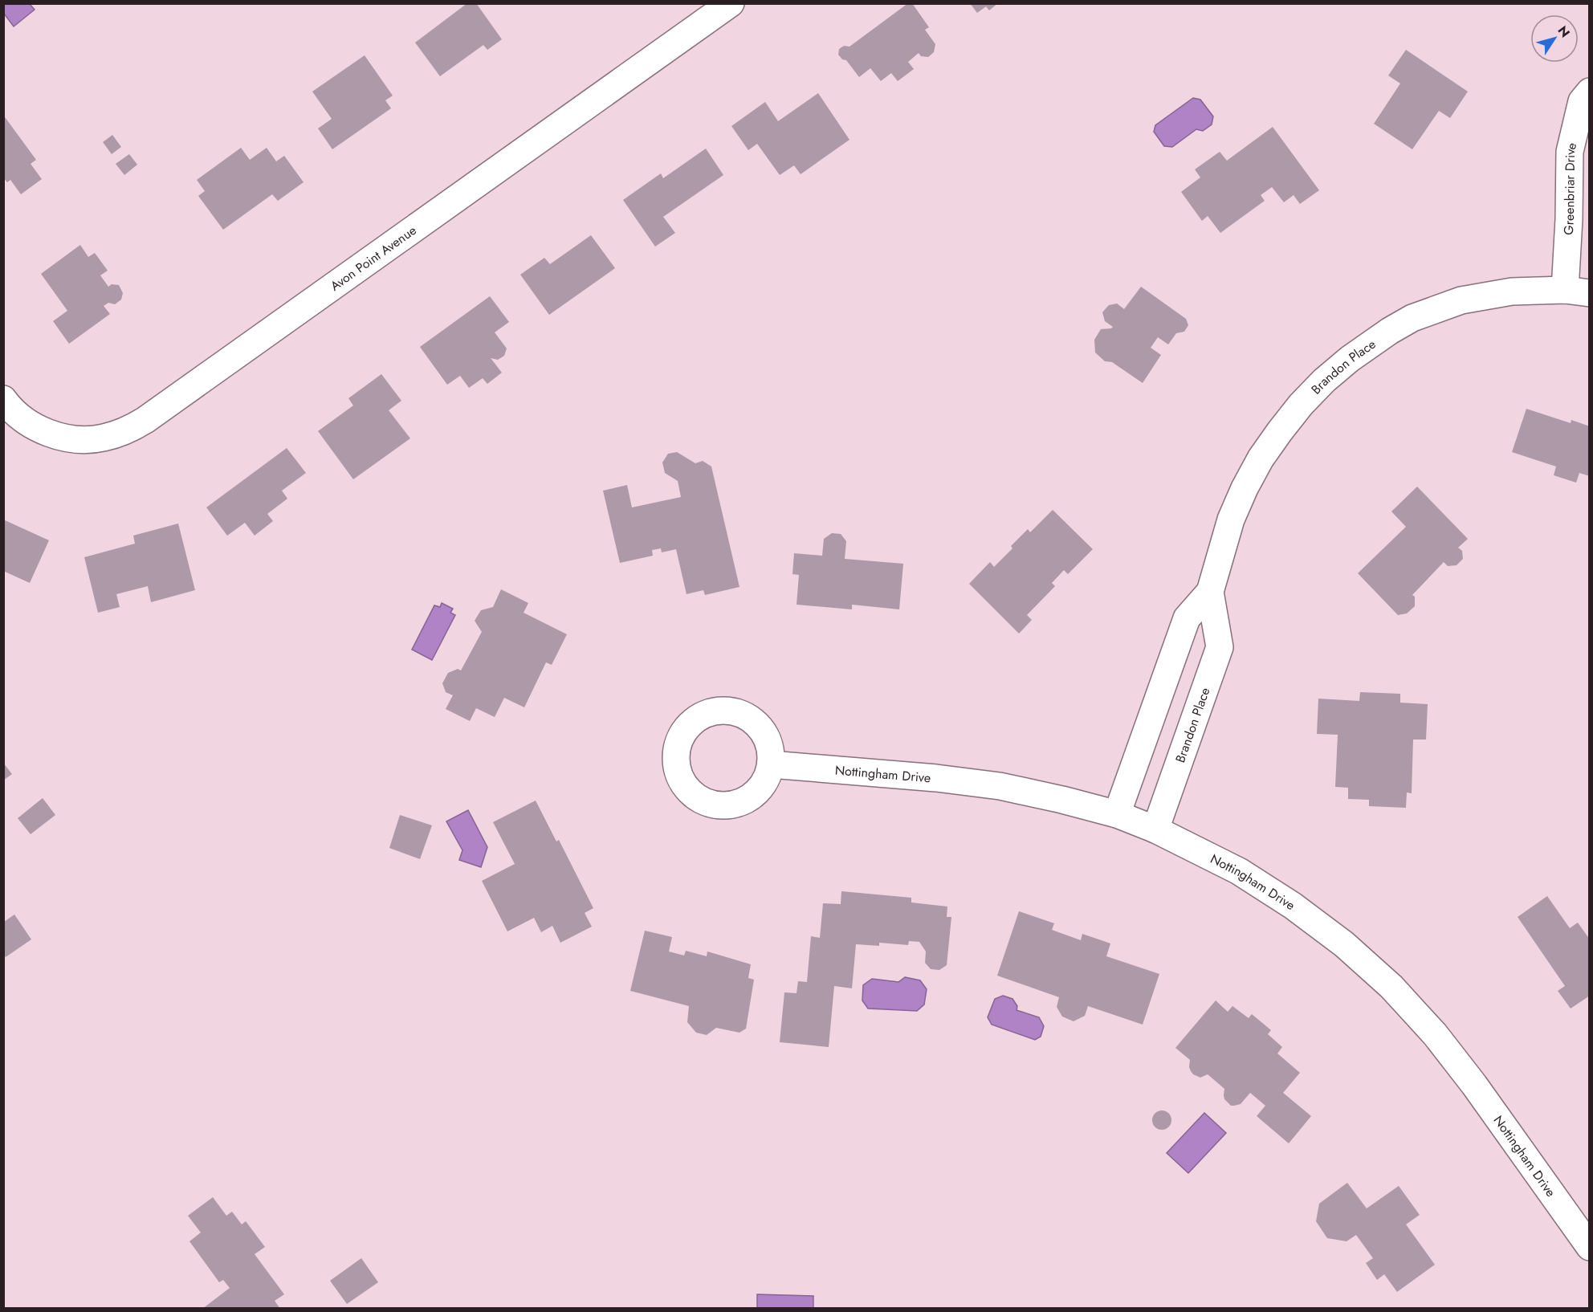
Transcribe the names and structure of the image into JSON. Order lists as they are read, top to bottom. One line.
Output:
{"streets":{"street":["Greenbriar Drive","Avon Point Avenue","Brandon Place","Nottingham Drive"]},"crossings":[["Greenbriar Drive","Brandon Place"],["Brandon Place","Nottingham Drive"]],"north":"top right"}
